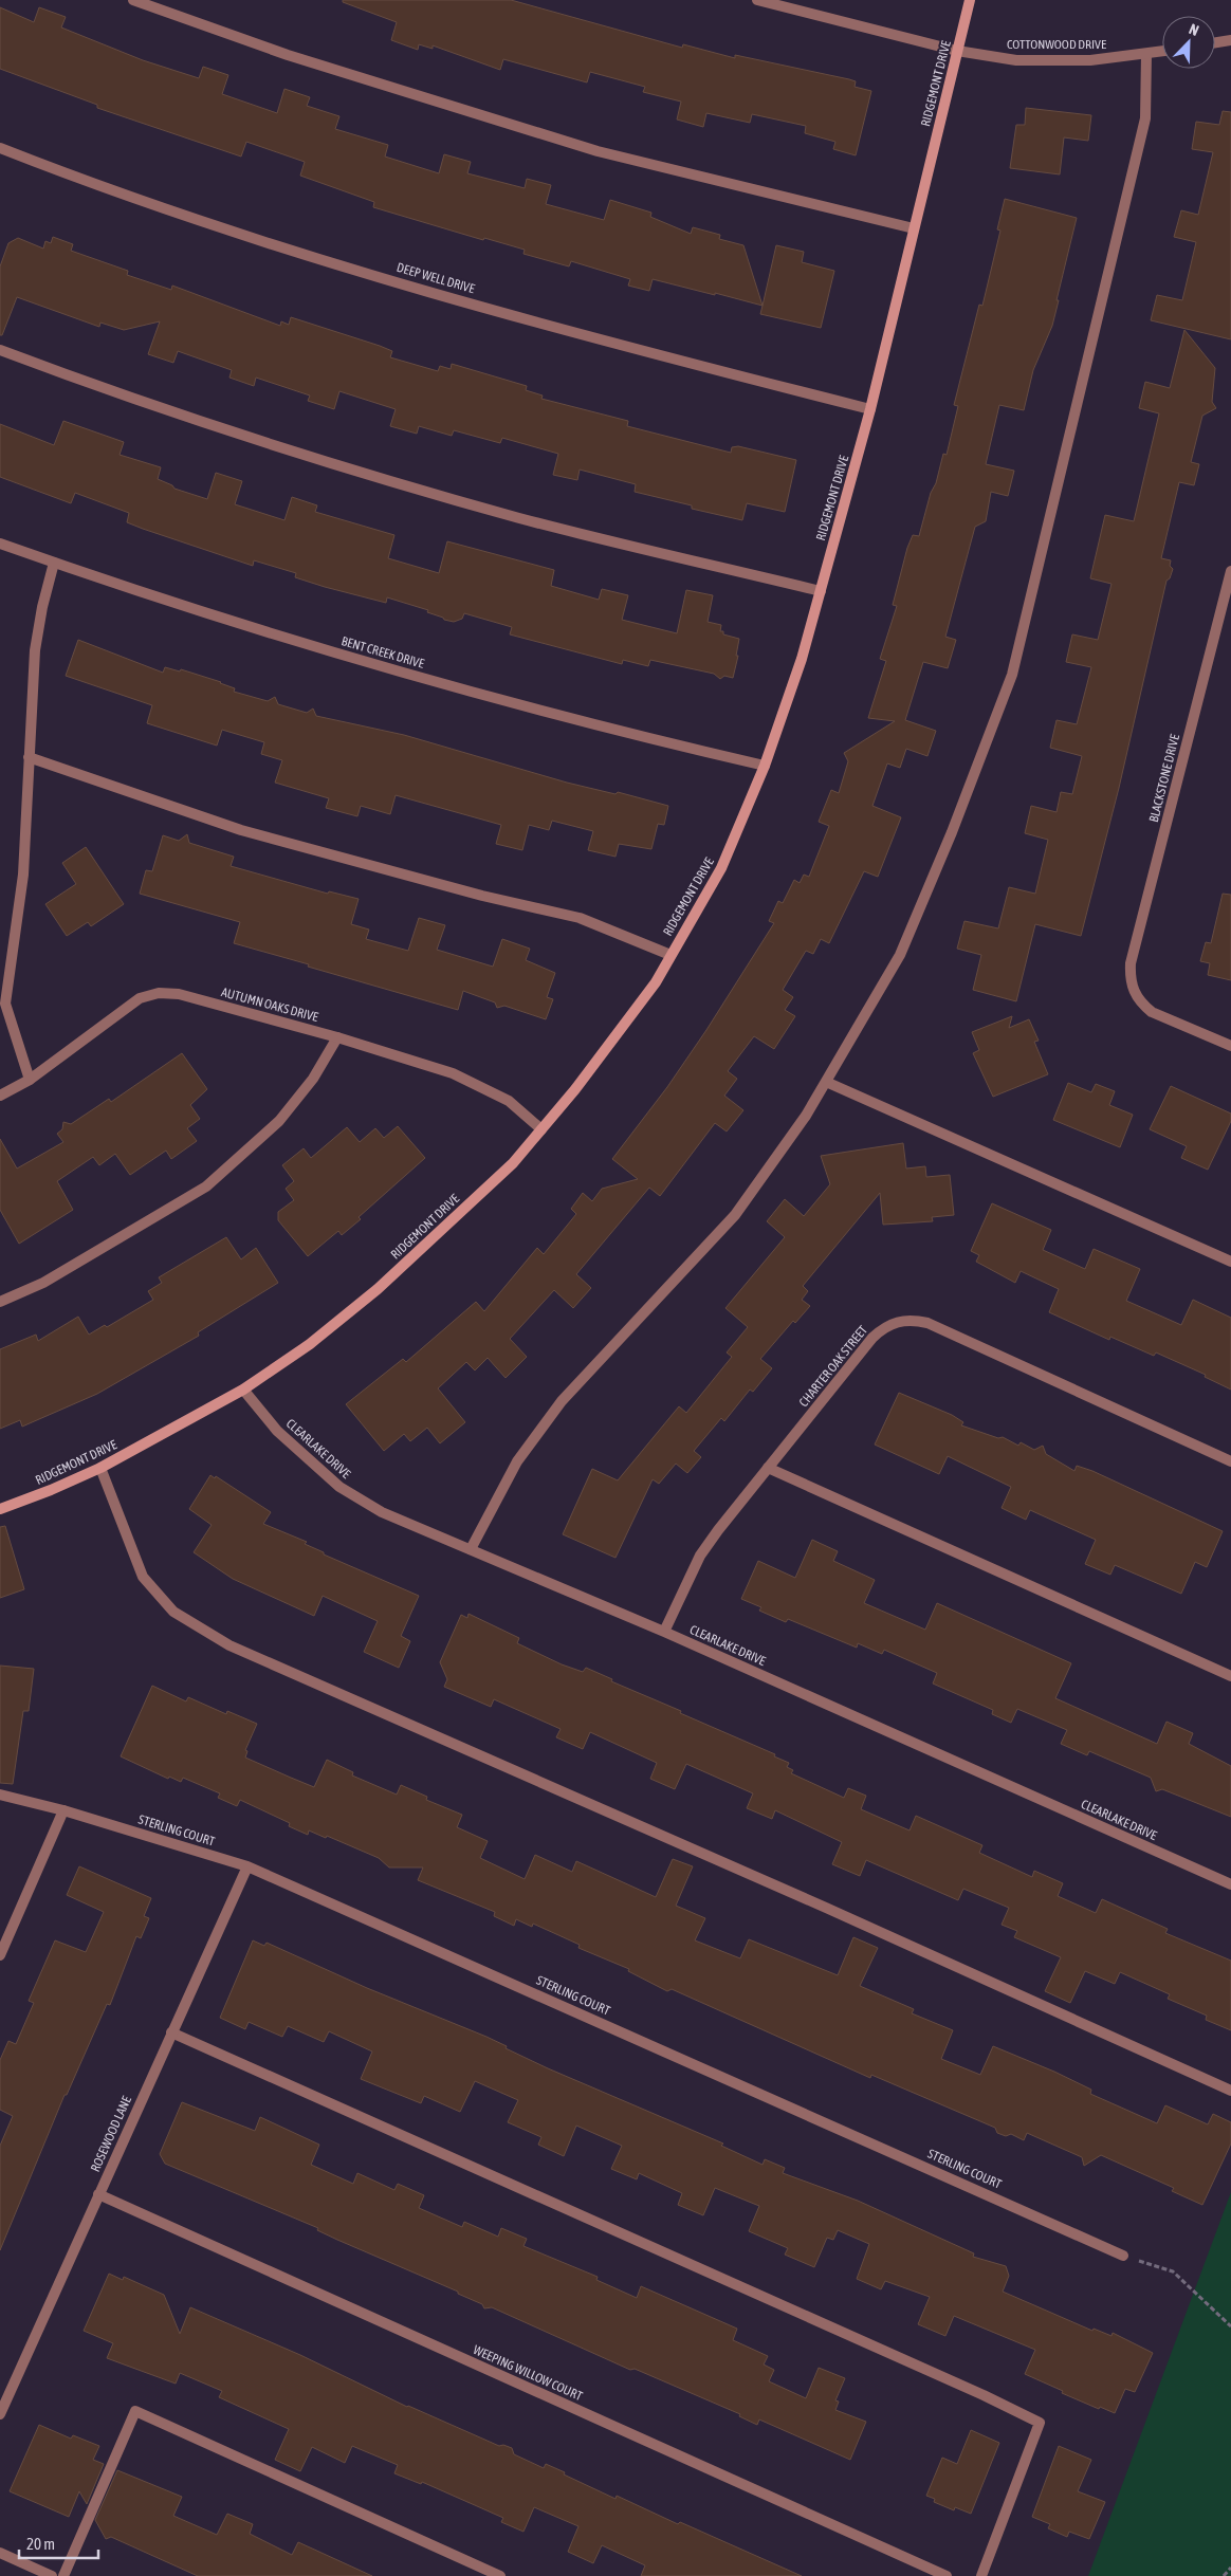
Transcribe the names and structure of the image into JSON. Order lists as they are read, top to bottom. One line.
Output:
{"streets":{"street":["COTTONWOOD DRIVE","RIDGEMONT DRIVE","DEEP WELL DRIVE","BENT CREEK DRIVE","BLACKSTONE DRIVE","AUTUMN OAKS DRIVE","CHARTER OAK STREET","CLEARLAKE DRIVE","STERLING COURT","ROSEWOOD LANE","WEEPING WILLOW COURT"]},"crossings":[["COTTONWOOD DRIVE","RIDGEMONT DRIVE"],["RIDGEMONT DRIVE","DEEP WELL DRIVE"],["RIDGEMONT DRIVE","BENT CREEK DRIVE"],["RIDGEMONT DRIVE","AUTUMN OAKS DRIVE"],["RIDGEMONT DRIVE","CLEARLAKE DRIVE"],["CHARTER OAK STREET","CLEARLAKE DRIVE"],["STERLING COURT","ROSEWOOD LANE"],["ROSEWOOD LANE","WEEPING WILLOW COURT"]],"scale_bar":"20 m","north":"top right"}
